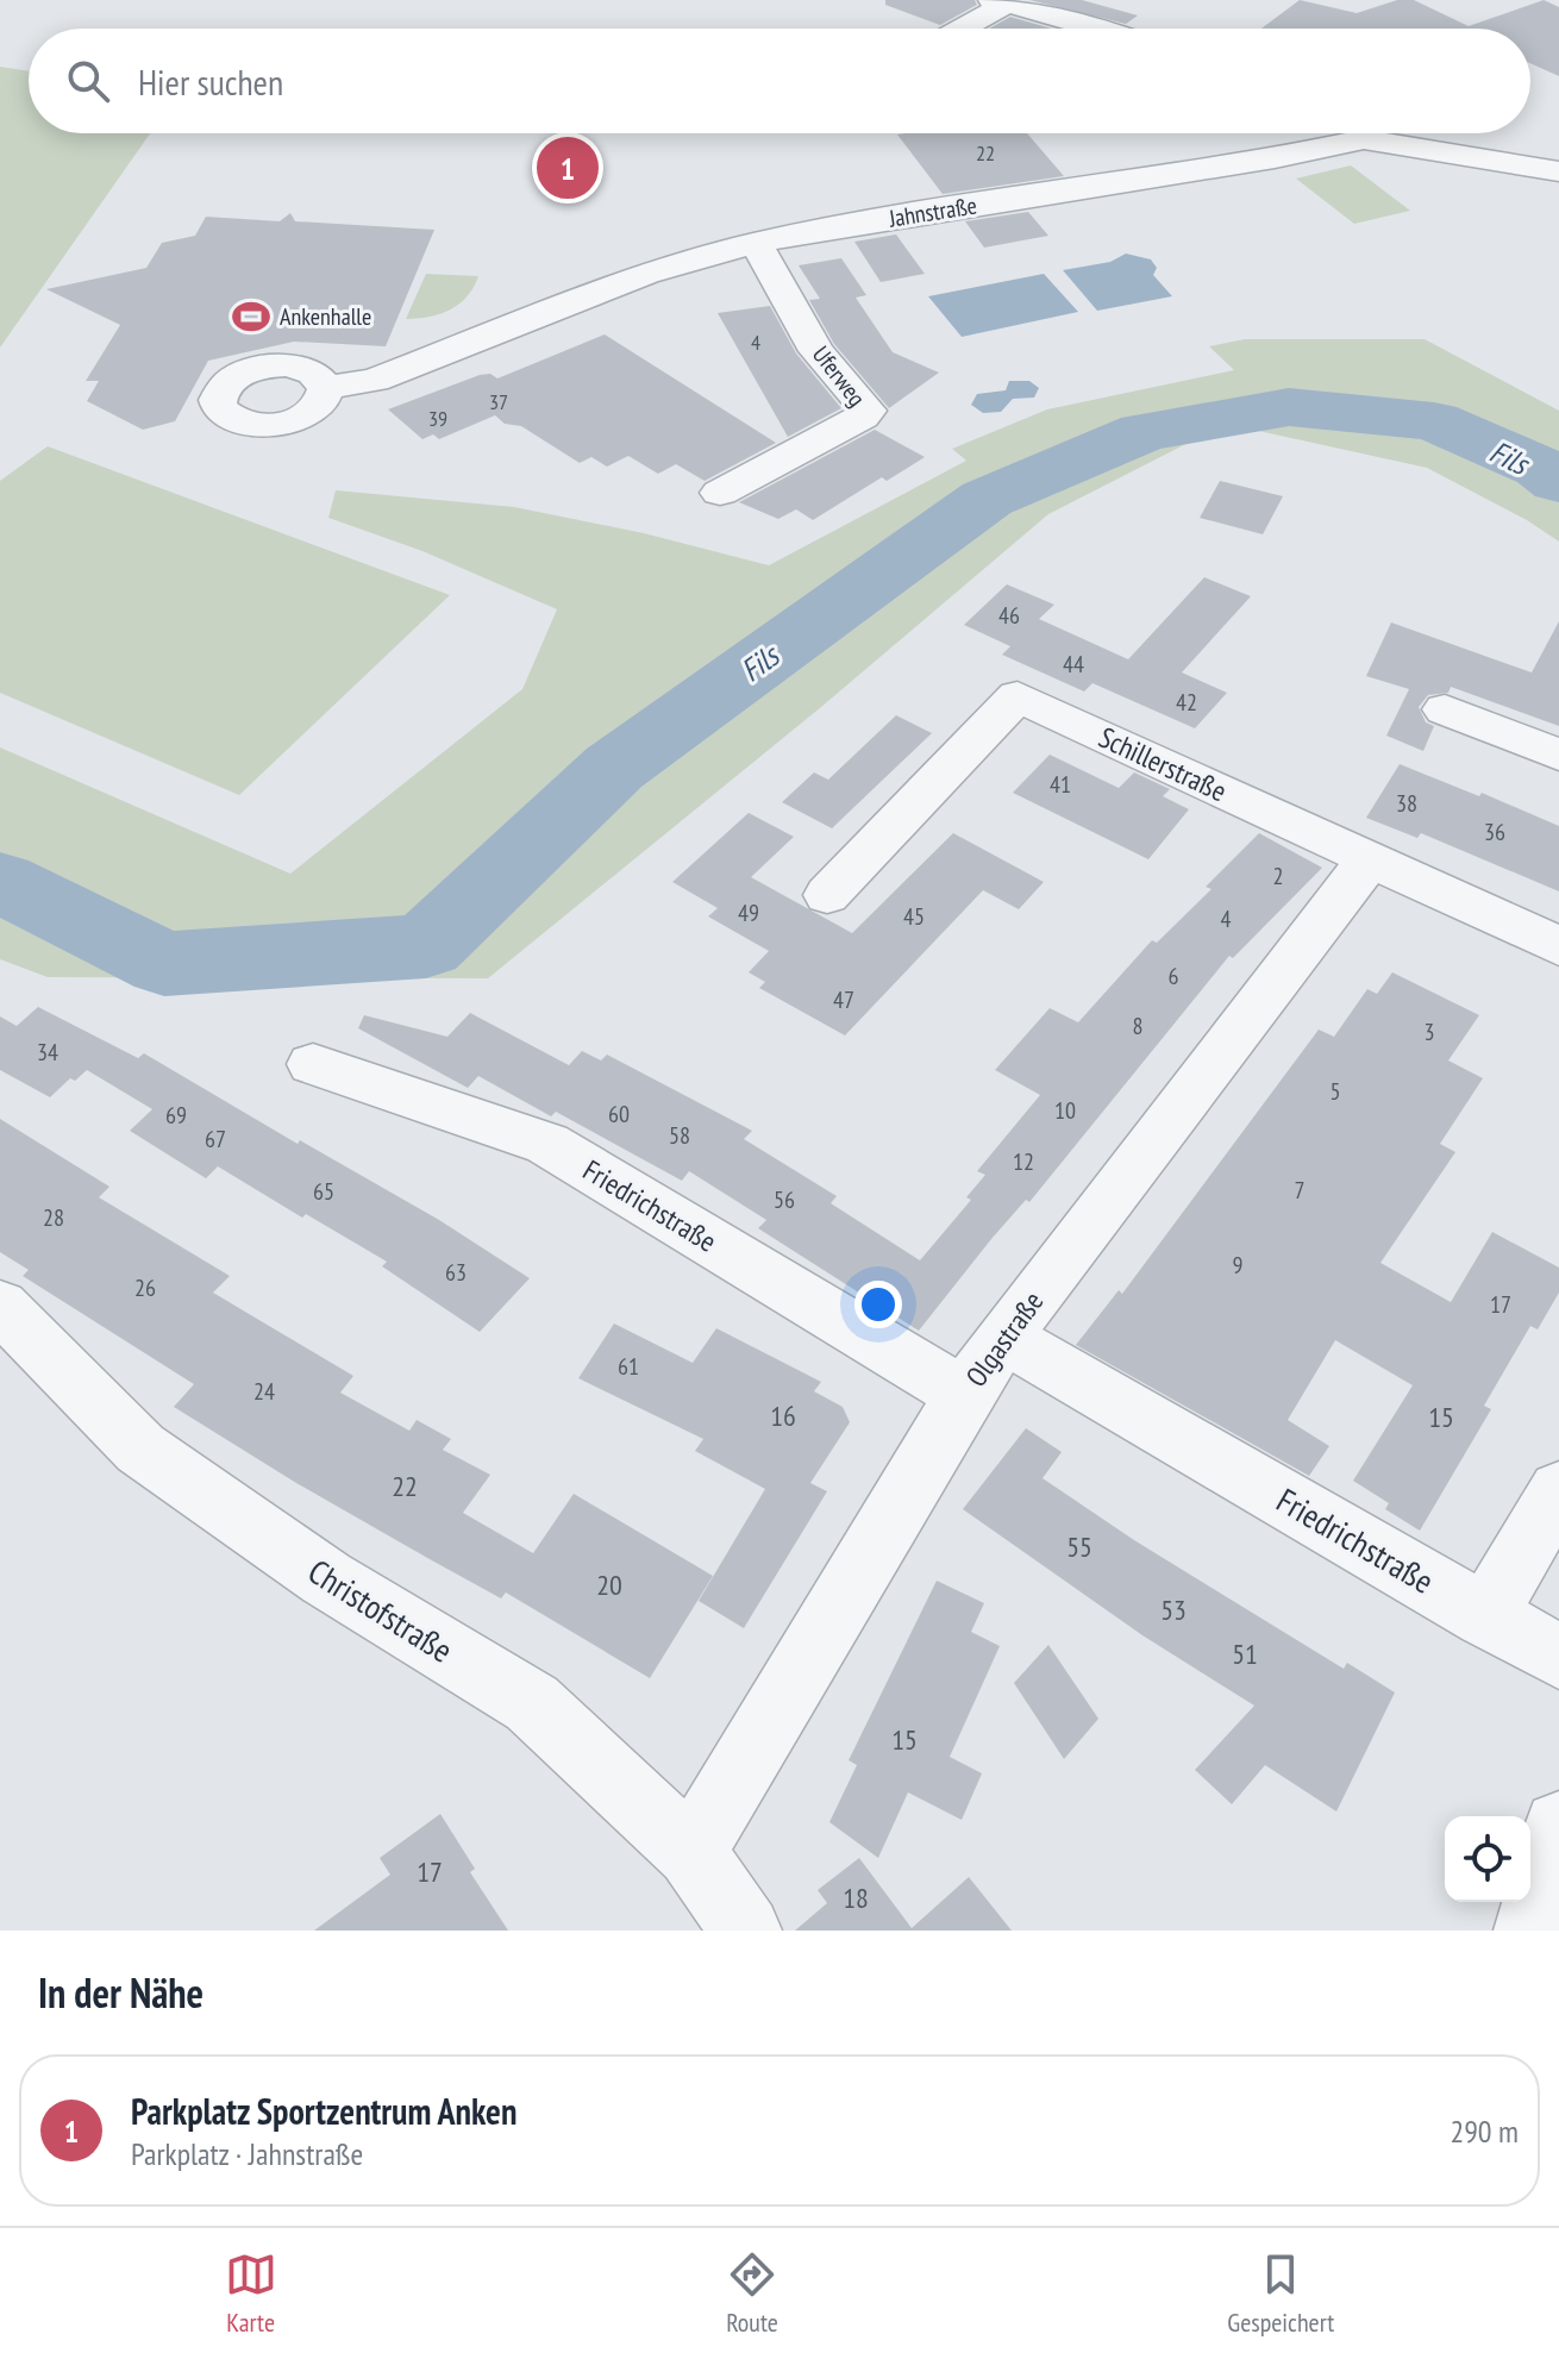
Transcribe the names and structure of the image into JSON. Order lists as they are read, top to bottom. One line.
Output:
{"streets":{"street":["Jahnstraße","Uferweg","Schillerstraße","Friedrichstraße","Olgastraße","Christofstraße"]},"crossings":[["Jahnstraße","Uferweg"],["Schillerstraße","Olgastraße"],["Friedrichstraße","Olgastraße"],["Olgastraße","Christofstraße"]],"water":["Fils"],"places":{"sports":["Ankenhalle"]},"house_numbers":["22","4","37","39","46","44","42","41","38","36","2","49","45","4","6","47","8","3","34","5","10","60","69","58","67","12","7","65","56","28","9","63","26","17","61","24","16","15","22","55","20","53","51","15","17","18"],"page":{"search":"Hier suchen","pins":"1","heading":"In der Nähe","list":[{"mark":"1","name":"Parkplatz Sportzentrum Anken","note":"Parkplatz · Jahnstraße","value":"290 m"}],"nav":["Karte","Route","Gespeichert"]}}
